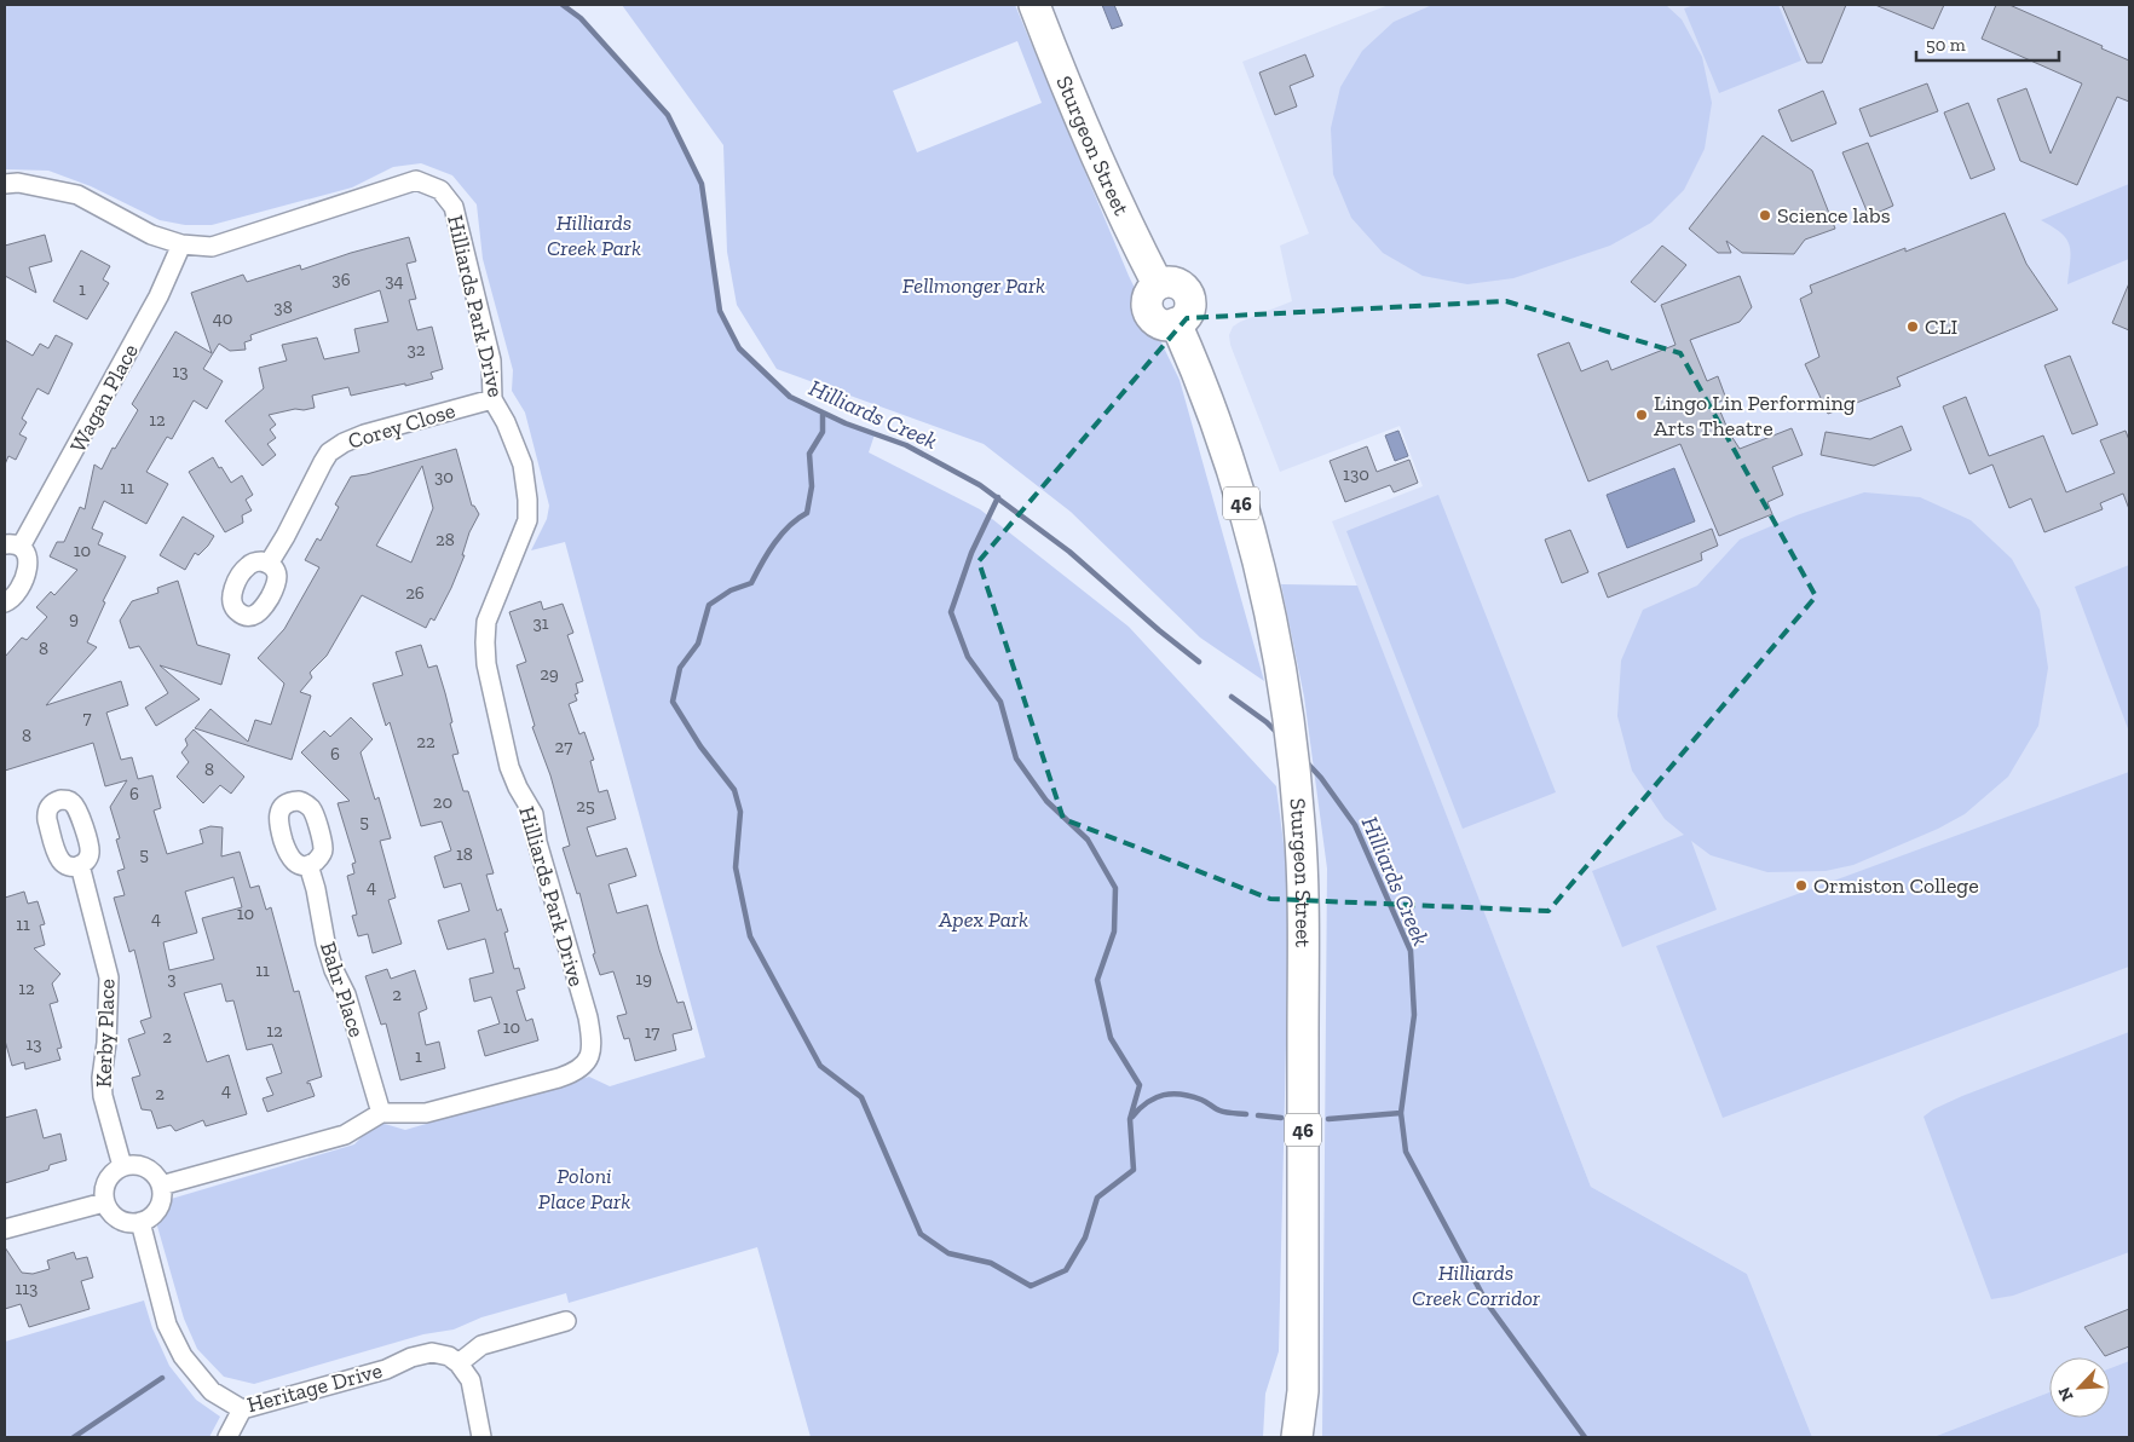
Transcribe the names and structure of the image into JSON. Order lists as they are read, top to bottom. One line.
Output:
{"streets":{"main road":["Sturgeon Street","46"],"street":["Hilliards Park Drive","Wagan Place","Corey Close","Bahr Place","Kerby Place","Heritage Drive"]},"crossings":[["Hilliards Park Drive","Wagan Place"],["Hilliards Park Drive","Corey Close"],["Hilliards Park Drive","Bahr Place"],["Kerby Place","Heritage Drive"]],"water":["Hilliards Creek"],"parks":["Hilliards Creek Park","Fellmonger Park","Apex Park","Poloni Place Park","Hilliards Creek Corridor"],"places":["Science labs","CLI","Lingo Lin Performing Arts Theatre","Ormiston College"],"house_numbers":["36","34","1","38","40","32","13","12","130","30","11","28","10","26","9","31","8","29","7","8","22","27","6","8","6","20","25","5","5","18","4","10","4","11","11","3","19","12","2","10","12","17","2","13","1","4","2","113"],"scale_bar":"50 m","north":"bottom left"}
